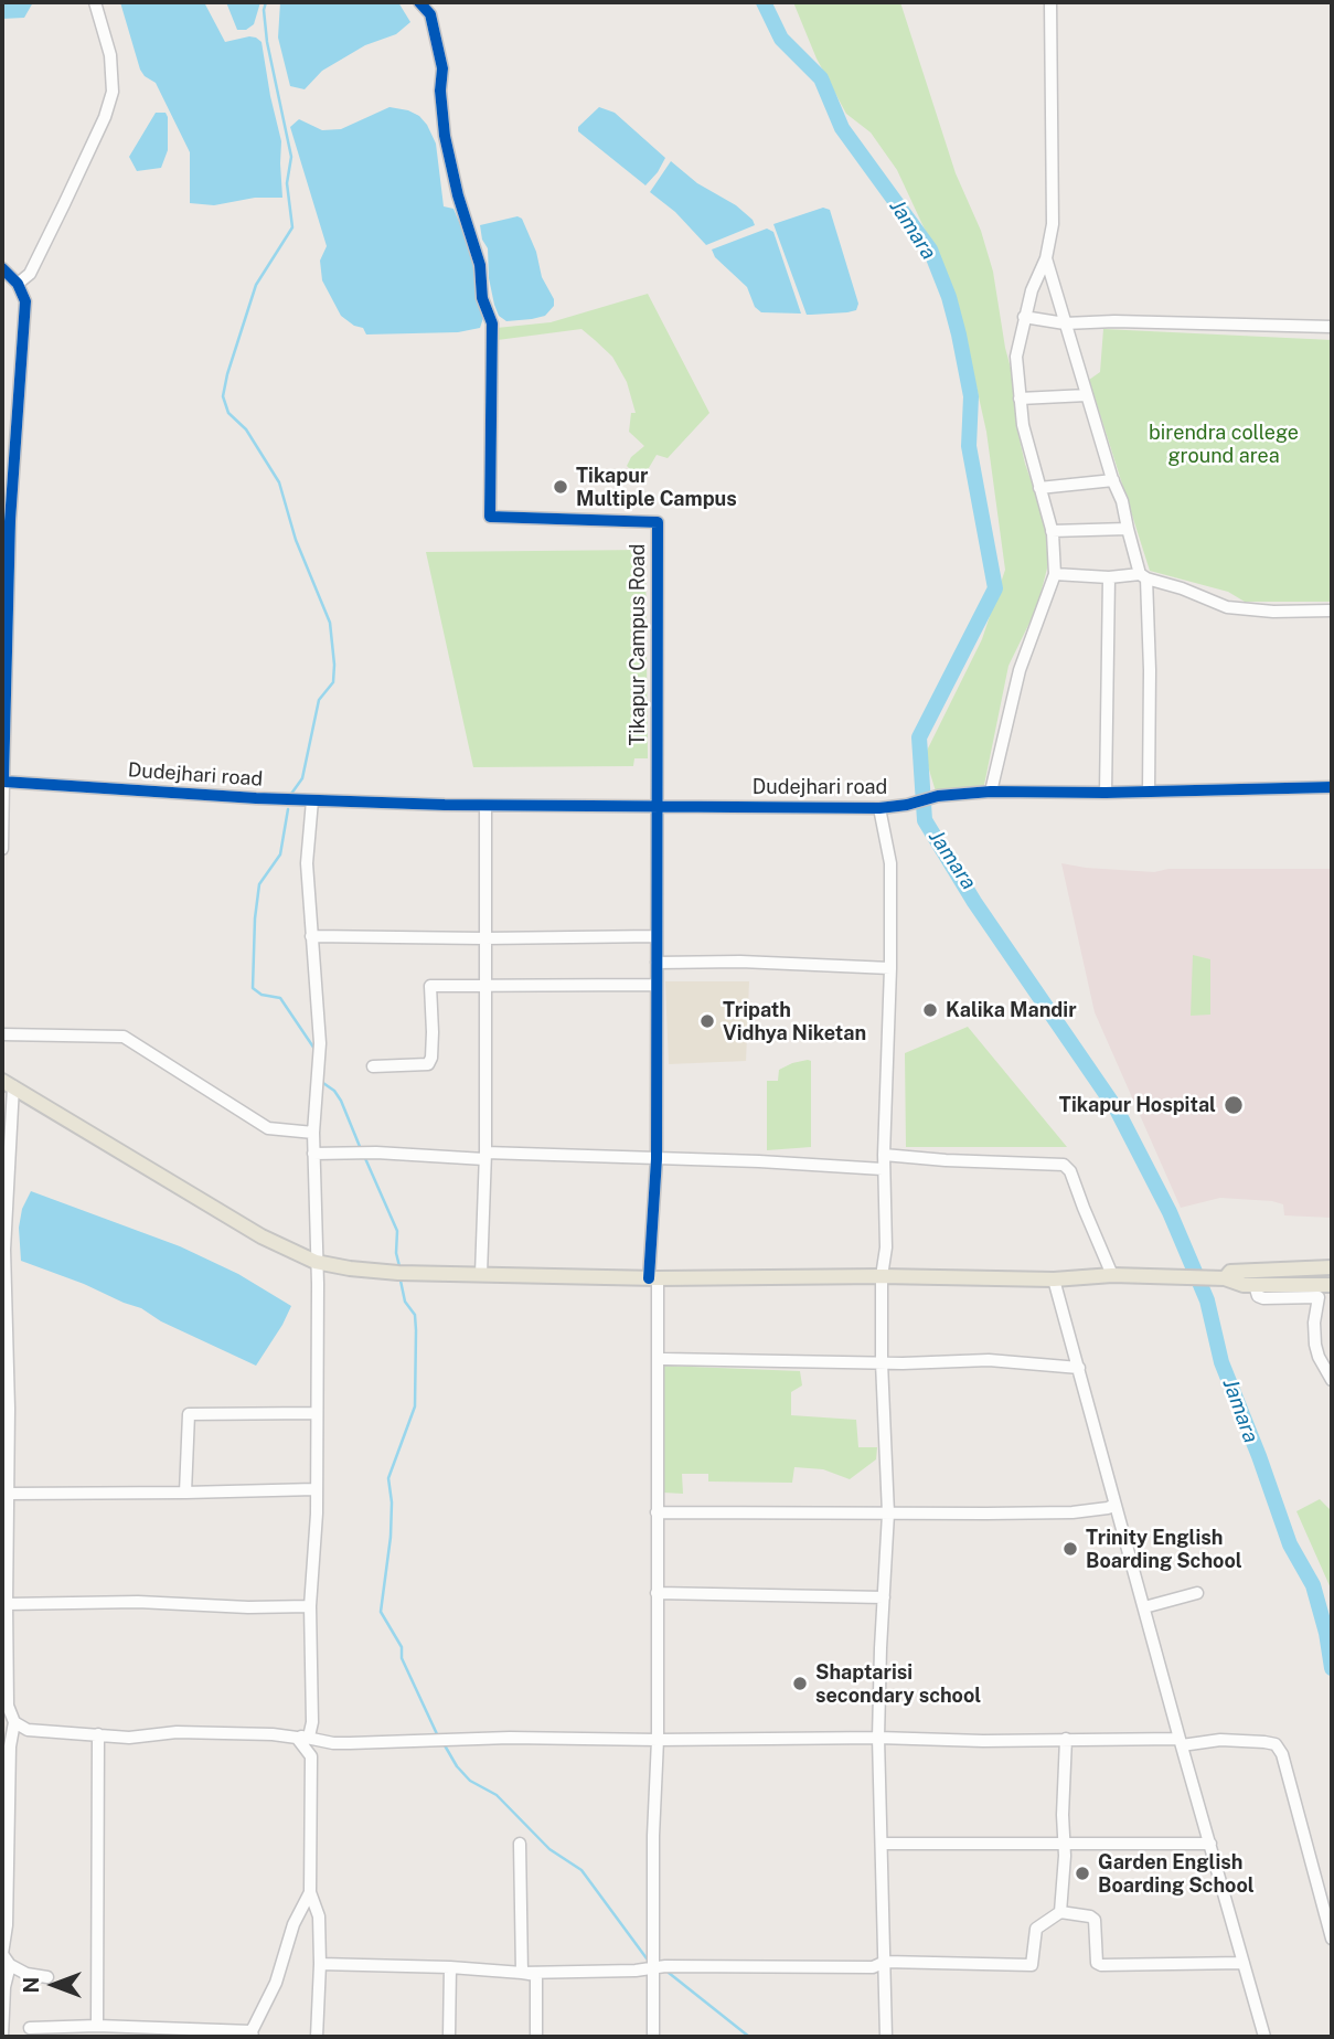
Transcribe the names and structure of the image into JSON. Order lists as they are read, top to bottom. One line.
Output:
{"streets":{"street":["Tikapur Campus Road","Dudejhari road"]},"crossings":[["Tikapur Campus Road","Dudejhari road"]],"water":["Jamara"],"parks":["birendra college ground area"],"places":["Tikapur Multiple Campus","Kalika Mandir","Tripath Vidhya Niketan","Tikapur Hospital","Trinity English Boarding School","Shaptarisi secondary school","Garden English Boarding School"],"north":"left"}
